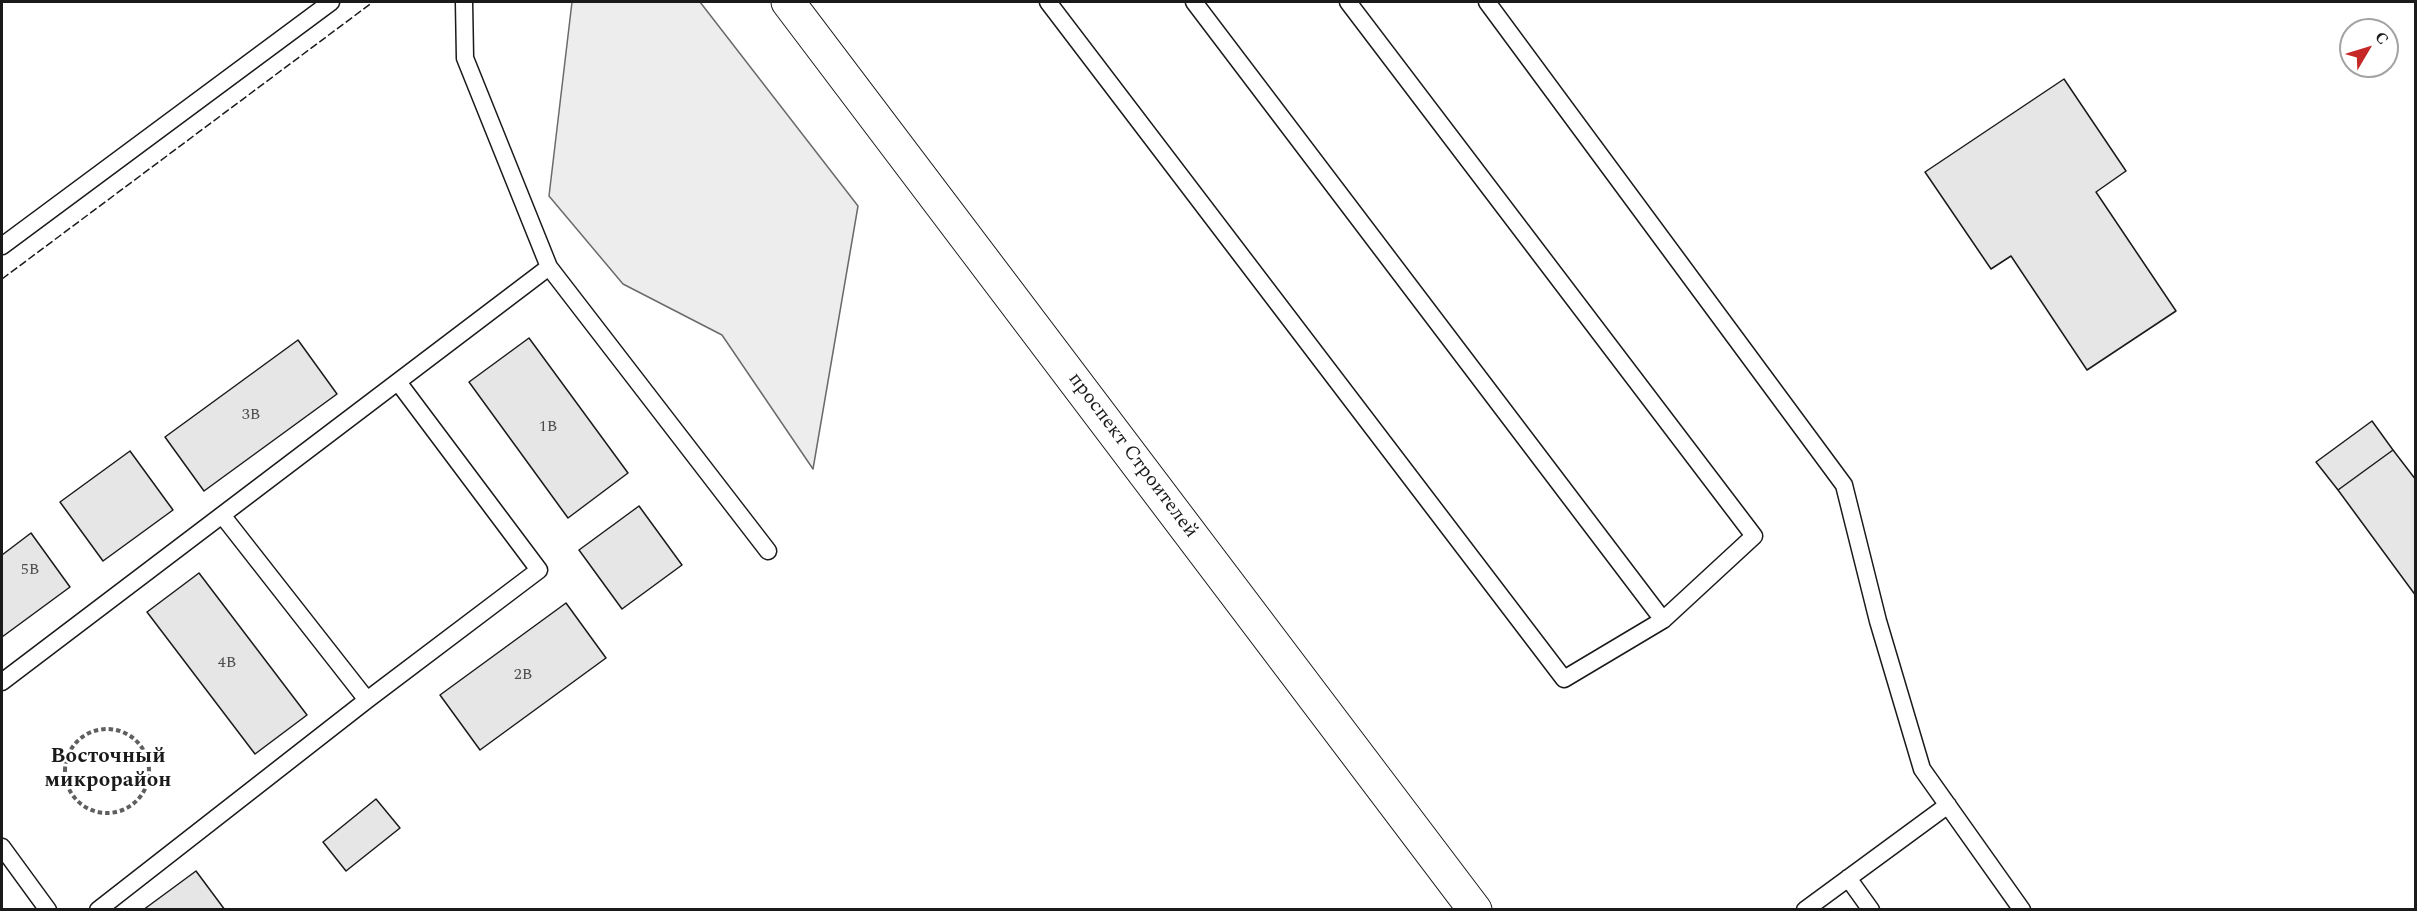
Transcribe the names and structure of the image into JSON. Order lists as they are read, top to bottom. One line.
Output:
{"streets":{"street":["проспект Строителей"]},"districts":["Восточный микрорайон"],"house_numbers":["3В","1В","5В","4В","2В"],"north":"top right"}
